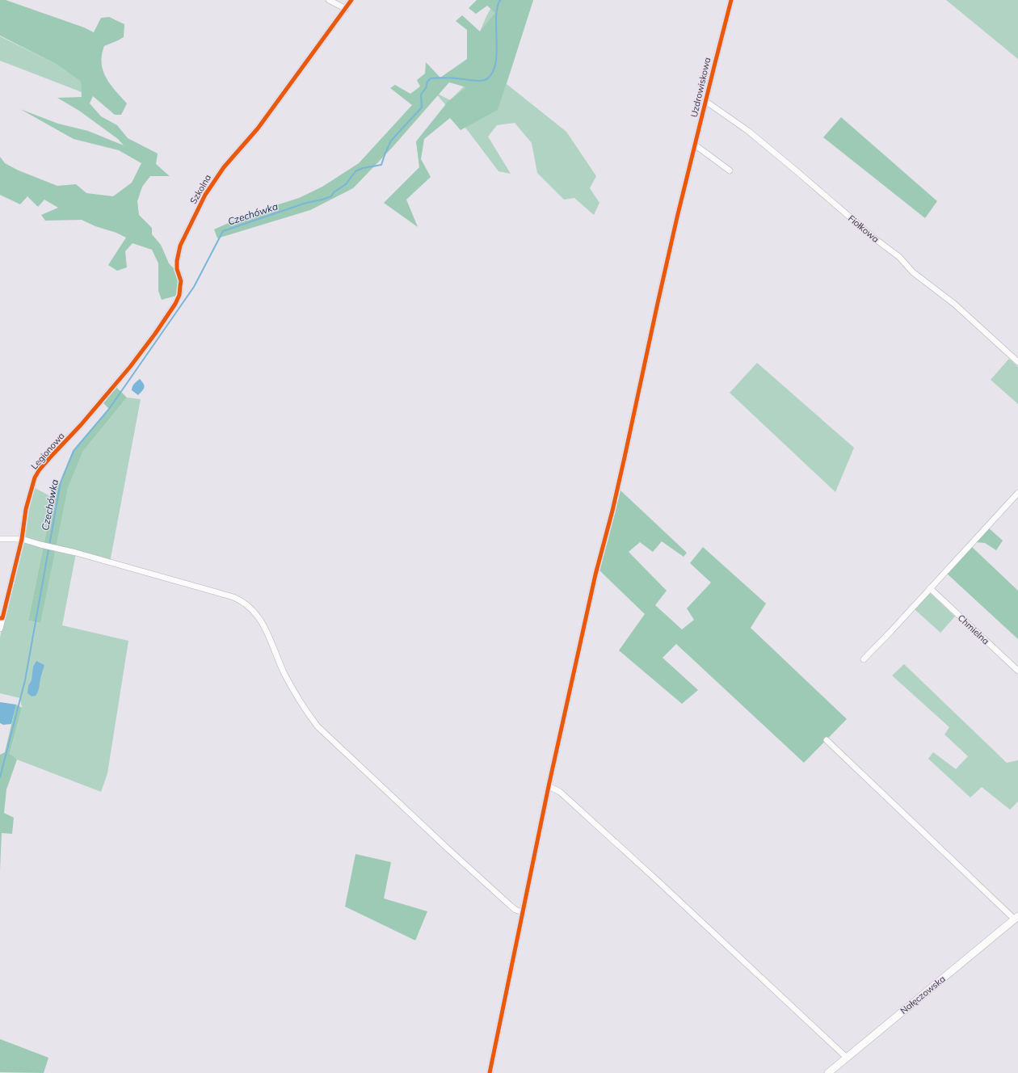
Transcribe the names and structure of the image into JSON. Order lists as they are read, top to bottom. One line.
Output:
{"streets":{"main road":["Nałęczowska"],"street":["Uzdrowiskowa","Szkolna","Fiołkowa","Legionowa","Chmielna"]},"crossings":[["Uzdrowiskowa","Fiołkowa"],["Szkolna","Legionowa"]],"water":["Czechówka"]}
